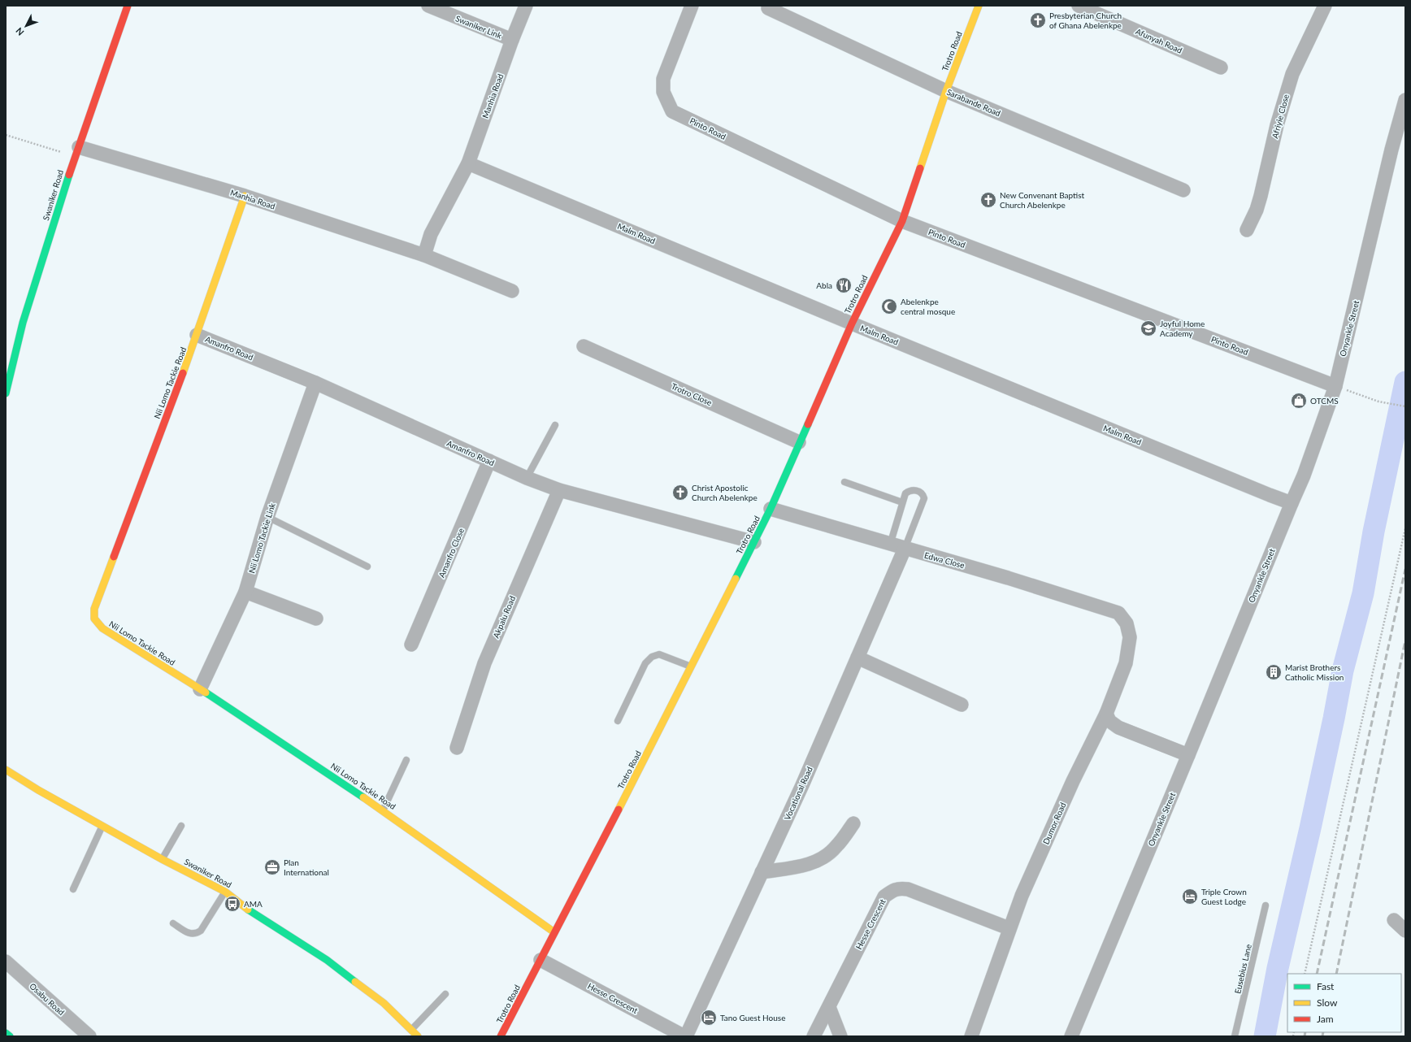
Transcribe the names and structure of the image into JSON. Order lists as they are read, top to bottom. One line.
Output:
{"streets":{"main road":["Trotro Road","Swaniker Road","Nii Lomo Tackie Road"],"street":["Swaniker Link","Afunyah Road","Manhia Road","Sarabande Road","Afriyie Close","Pinto Road","Malm Road","Onyankle Street","Amanfro Road","Trotro Close","Nii Lomo Tackie Link","Amanfro Close","Edwa Close","Akpalu Road","Vocational Road","Dumor Road","Hesse Crescent","Osabu Road"],"lane":["Eusebius Lane"]},"crossings":[["Swaniker Link","Manhia Road"],["Trotro Road","Sarabande Road"],["Trotro Road","Pinto Road"],["Trotro Road","Malm Road"],["Trotro Road","Amanfro Road"],["Trotro Road","Nii Lomo Tackie Road"],["Trotro Road","Trotro Close"],["Trotro Road","Edwa Close"],["Trotro Road","Hesse Crescent"],["Manhia Road","Swaniker Road"],["Manhia Road","Malm Road"],["Manhia Road","Nii Lomo Tackie Road"],["Pinto Road","Onyankle Street"],["Malm Road","Onyankle Street"],["Amanfro Road","Nii Lomo Tackie Road"],["Amanfro Road","Nii Lomo Tackie Link"],["Amanfro Road","Amanfro Close"],["Amanfro Road","Akpalu Road"],["Nii Lomo Tackie Road","Nii Lomo Tackie Link"],["Edwa Close","Vocational Road"],["Edwa Close","Dumor Road"],["Vocational Road","Hesse Crescent"],["Dumor Road","Hesse Crescent"]],"places":{"church":["Presbyterian Church of Ghana Abelenkpe","New Convenant Baptist Church Abelenkpe","Christ Apostolic Church Abelenkpe"],"restaurant":["Abla"],"mosque":["Abelenkpe central mosque"],"school or university":["Joyful Home Academy"],"shop":["OTCMS"],"building":["Marist Brothers Catholic Mission"],"office":["Plan International"],"hotel":["Triple Crown Guest Lodge","Tano Guest House"],"bus stop":["AMA"]},"legend":["Fast","Slow","Jam"],"north":"bottom left"}
